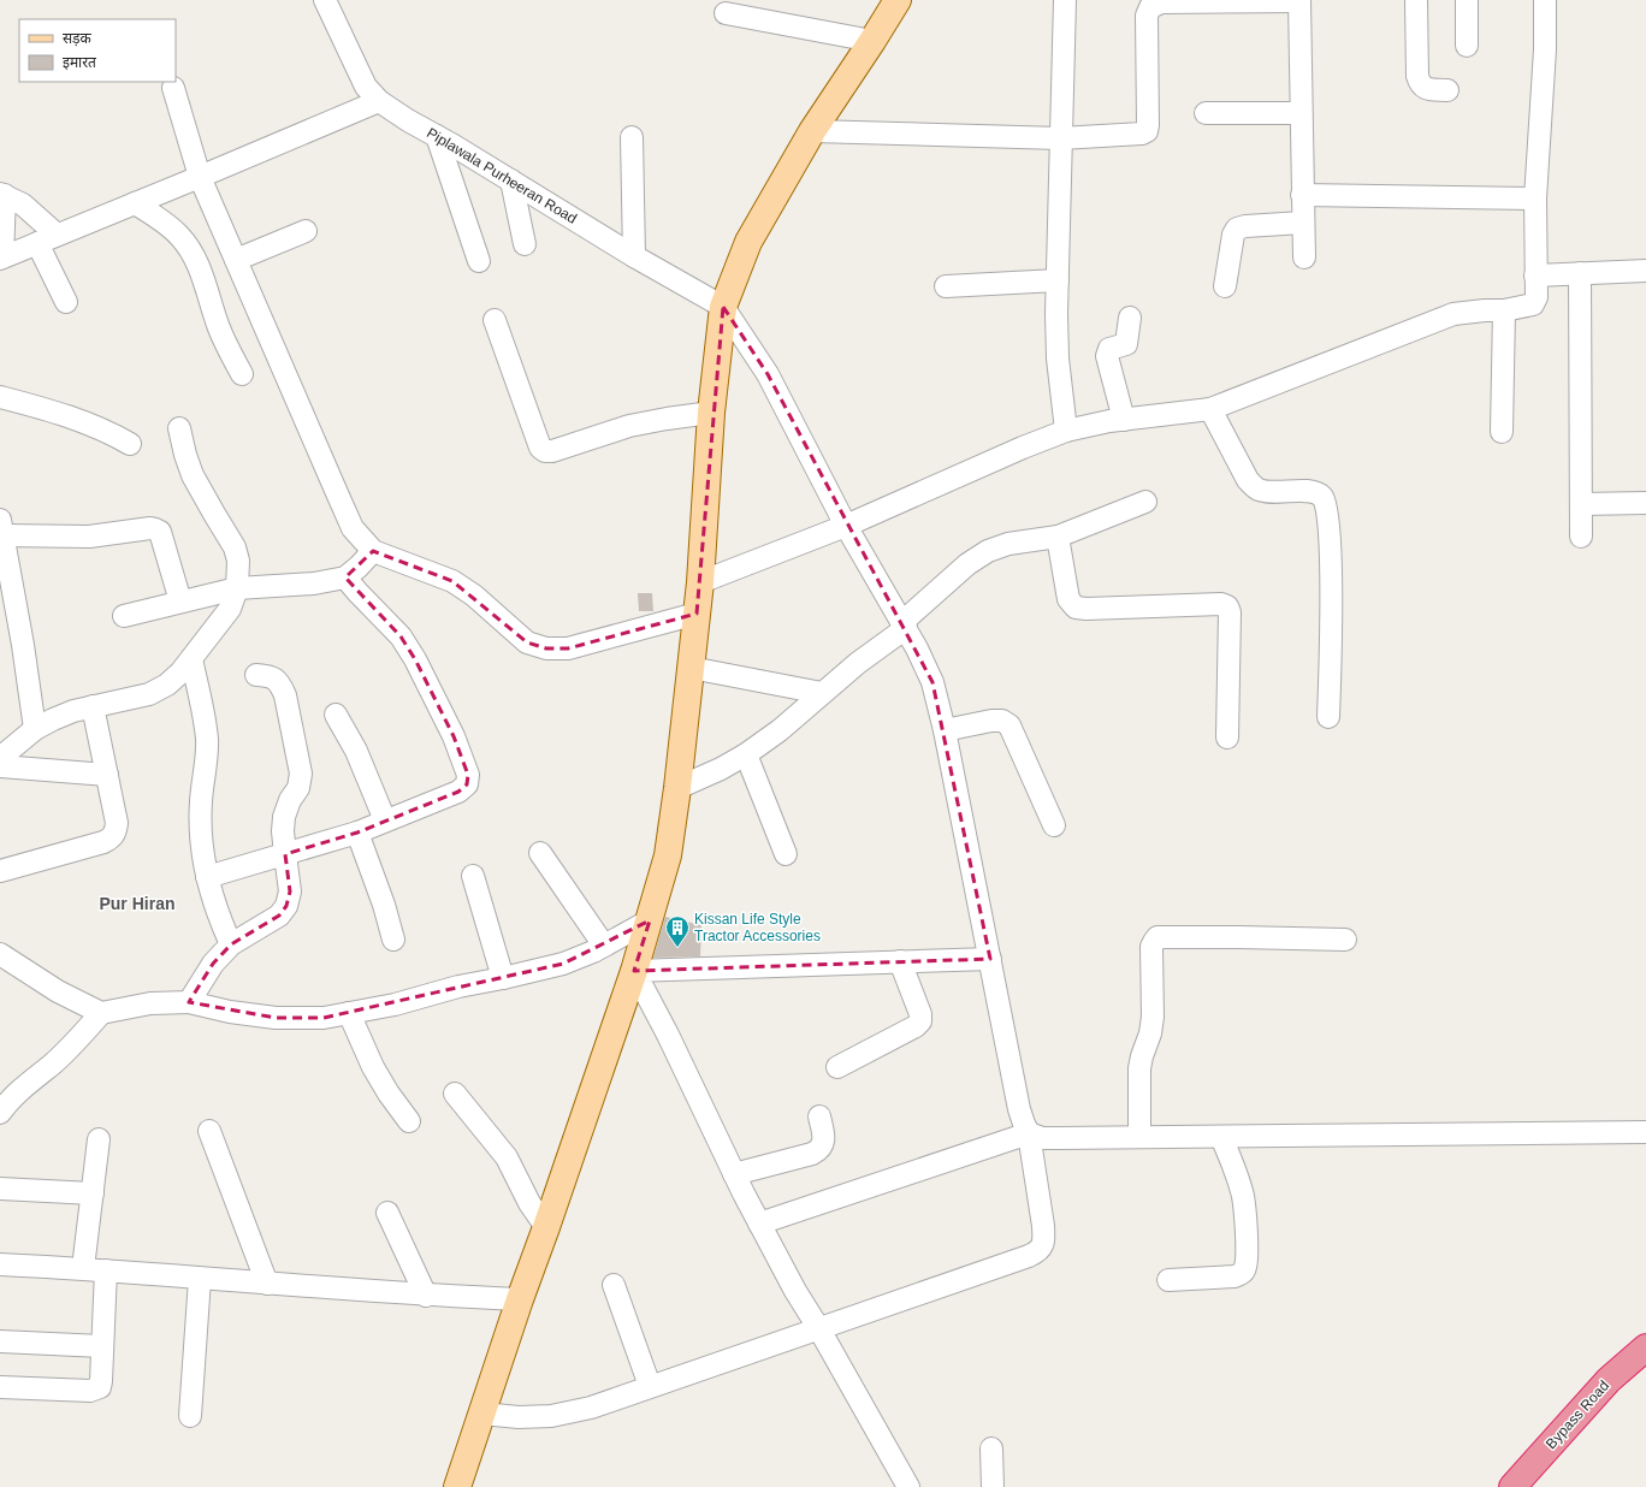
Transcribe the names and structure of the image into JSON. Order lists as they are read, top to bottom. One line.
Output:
{"streets":{"highway":["Bypass Road"],"street":["Piplawala Purheeran Road"]},"districts":["Pur Hiran"],"places":{"building":["Kissan Life Style Tractor Accessories"]},"legend":["सड़क","इमारत"]}
